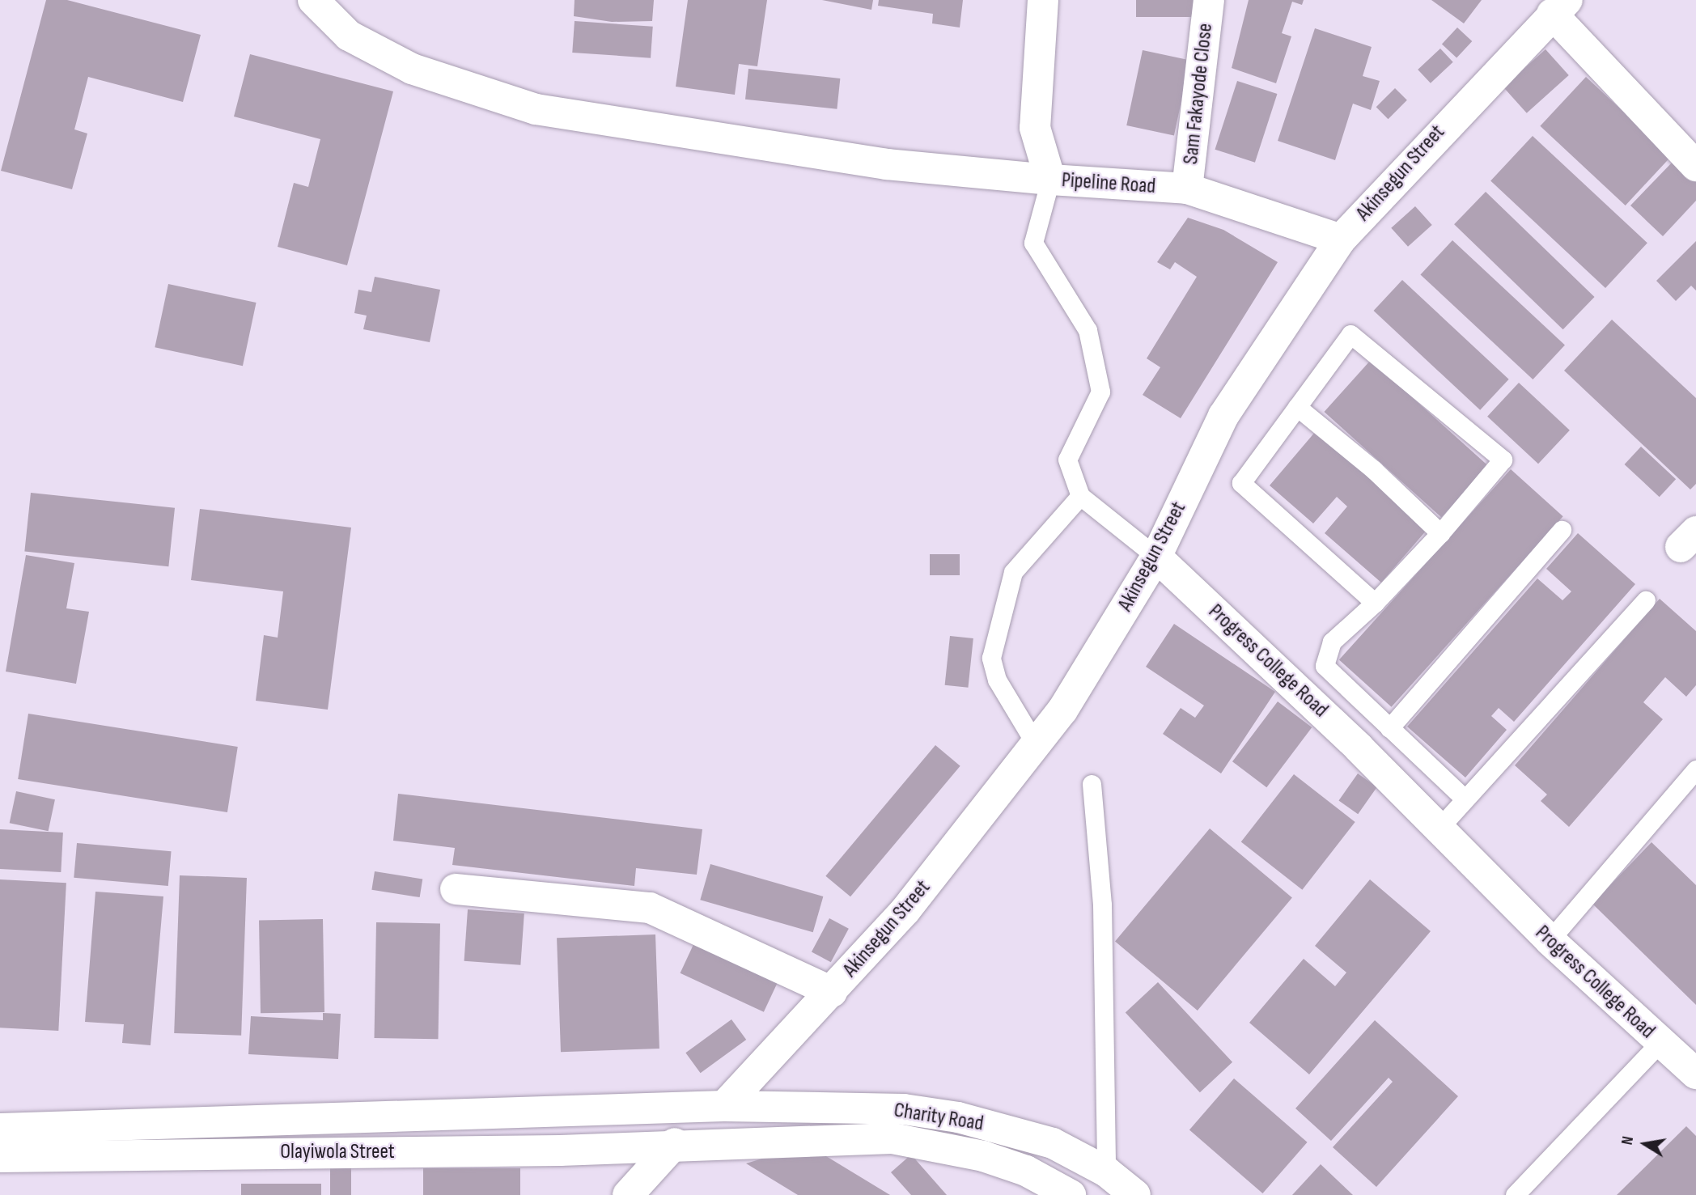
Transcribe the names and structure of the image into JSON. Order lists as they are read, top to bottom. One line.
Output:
{"streets":{"street":["Sam Fakayode Close","Akinsegun Street","Pipeline Road","Progress College Road","Charity Road","Olayiwola Street"]},"crossings":[["Sam Fakayode Close","Pipeline Road"],["Akinsegun Street","Pipeline Road"],["Akinsegun Street","Progress College Road"],["Akinsegun Street","Charity Road"],["Charity Road","Olayiwola Street"]],"north":"left"}
